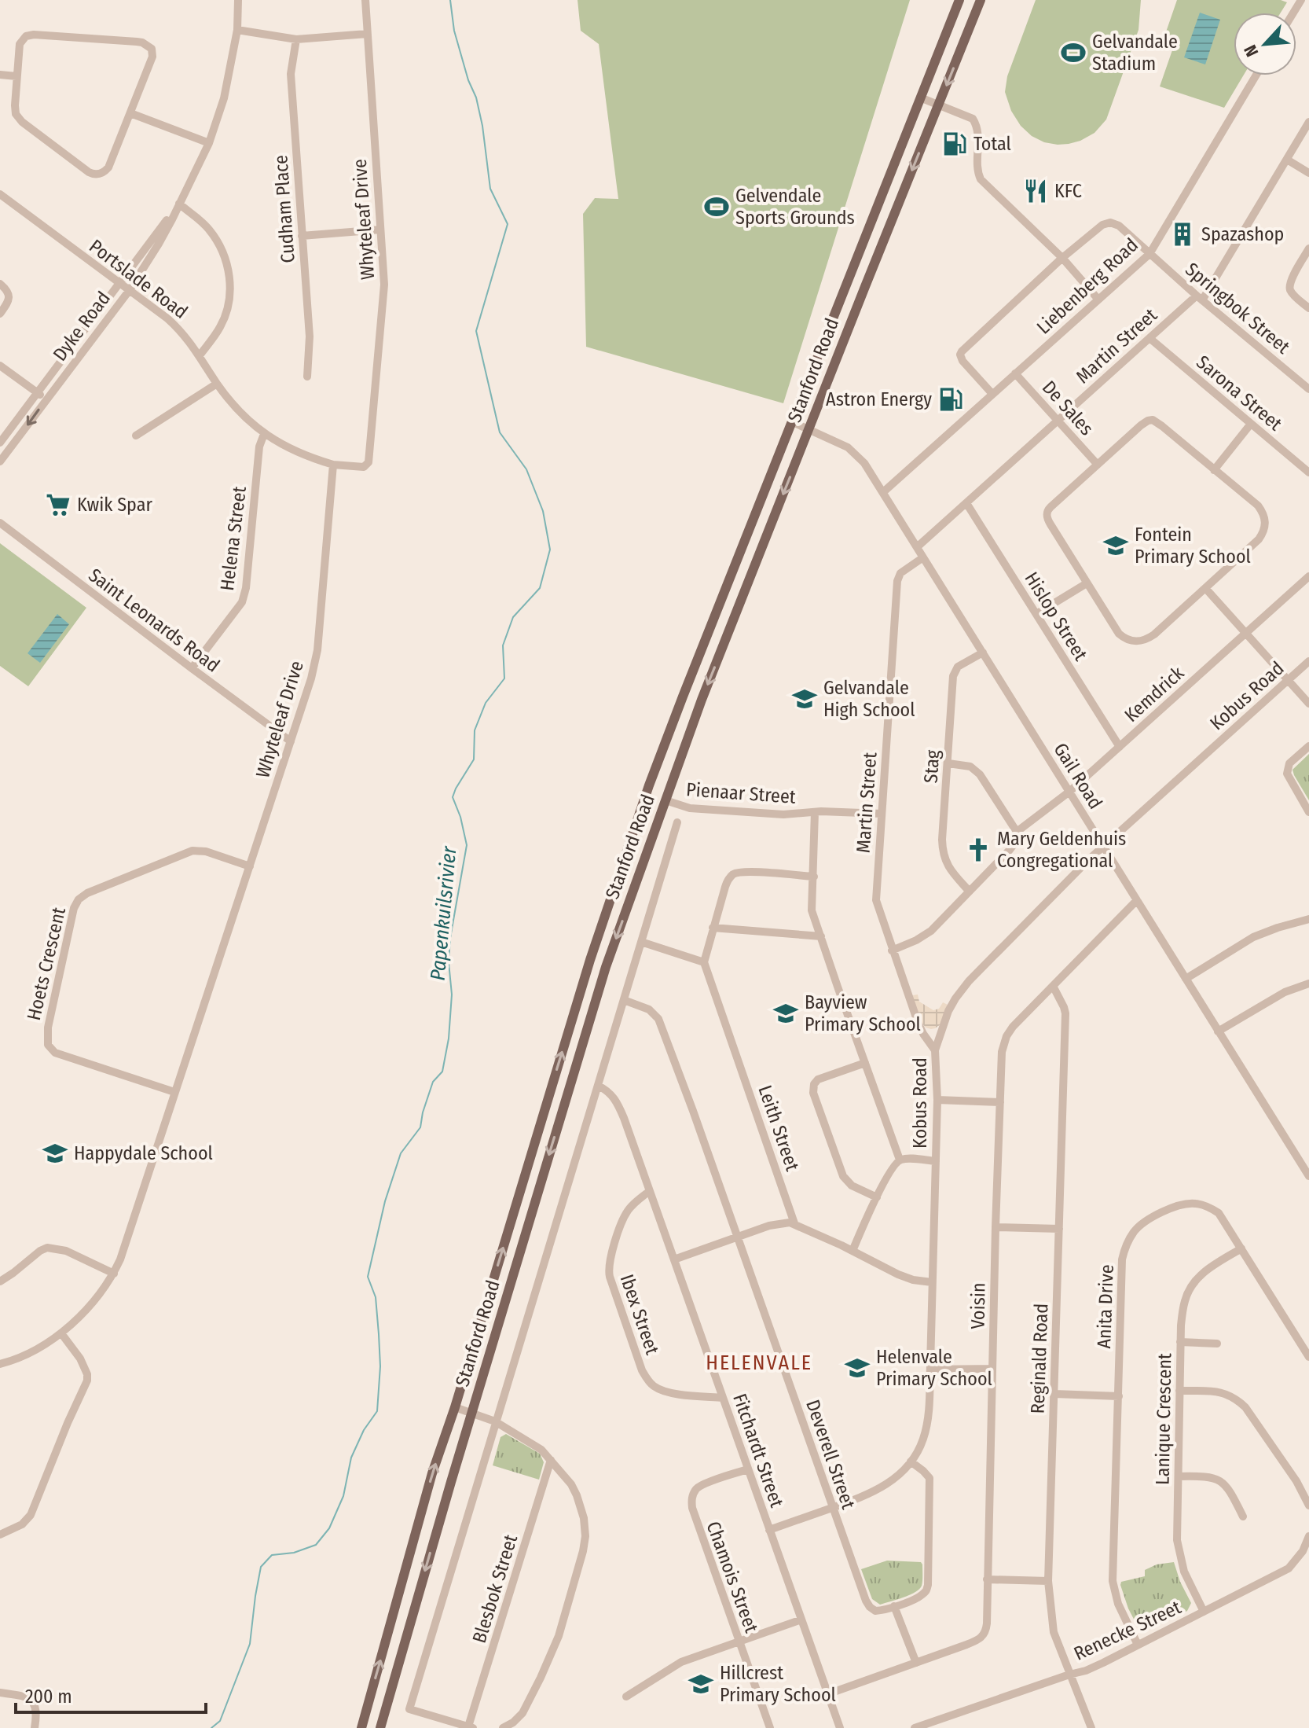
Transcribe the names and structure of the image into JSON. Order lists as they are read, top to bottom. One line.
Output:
{"streets":{"main road":["Stanford Road"],"street":["Cudham Place","Whyteleaf Drive","Portslade Road","Liebenberg Road","Springbok Street","Dyke Road","Martin Street","Sarona Street","De Sales","Helena Street","Hislop Street","Saint Leonards Road","Kemdrick","Kobus Road","Stag","Gail Road","Pienaar Street","Hoets Crescent","Leith Street","Voisin","Anita Drive","Ibex Street","Reginald Road","Lanique Crescent","Fitchardt Street","Deverell Street","Chamois Street","Blesbok Street","Renecke Street"]},"crossings":[["Whyteleaf Drive","Portslade Road"],["Whyteleaf Drive","Saint Leonards Road"],["Whyteleaf Drive","Hoets Crescent"],["Portslade Road","Dyke Road"],["Portslade Road","Helena Street"],["Liebenberg Road","Springbok Street"],["Liebenberg Road","De Sales"],["Liebenberg Road","Gail Road"],["Springbok Street","Martin Street"],["Martin Street","Sarona Street"],["Martin Street","De Sales"],["Martin Street","Hislop Street"],["Martin Street","Kobus Road"],["Martin Street","Gail Road"],["Martin Street","Pienaar Street"],["Stanford Road","Gail Road"],["Stanford Road","Pienaar Street"],["Stanford Road","Fitchardt Street"],["Stanford Road","Deverell Street"],["Stanford Road","Blesbok Street"],["Helena Street","Saint Leonards Road"],["Hislop Street","Kemdrick"],["Kemdrick","Gail Road"],["Kobus Road","Gail Road"],["Kobus Road","Fitchardt Street"],["Kobus Road","Deverell Street"],["Stag","Gail Road"],["Gail Road","Voisin"],["Voisin","Reginald Road"],["Voisin","Fitchardt Street"],["Anita Drive","Lanique Crescent"],["Anita Drive","Renecke Street"],["Ibex Street","Fitchardt Street"],["Reginald Road","Renecke Street"],["Lanique Crescent","Renecke Street"],["Fitchardt Street","Chamois Street"]],"districts":["HELENVALE"],"water":["Papenkuilsrivier"],"places":{"sports":["Gelvandale Stadium","Gelvendale Sports Grounds"],"fuel station":["Total","Astron Energy"],"restaurant":["KFC"],"building":["Spazashop"],"supermarket":["Kwik Spar"],"school or university":["Fontein Primary School","Gelvandale High School","Bayview Primary School","Happydale School","Helenvale Primary School","Hillcrest Primary School"],"church":["Mary Geldenhuis Congregational"]},"scale_bar":"200 m","north":"bottom left"}
